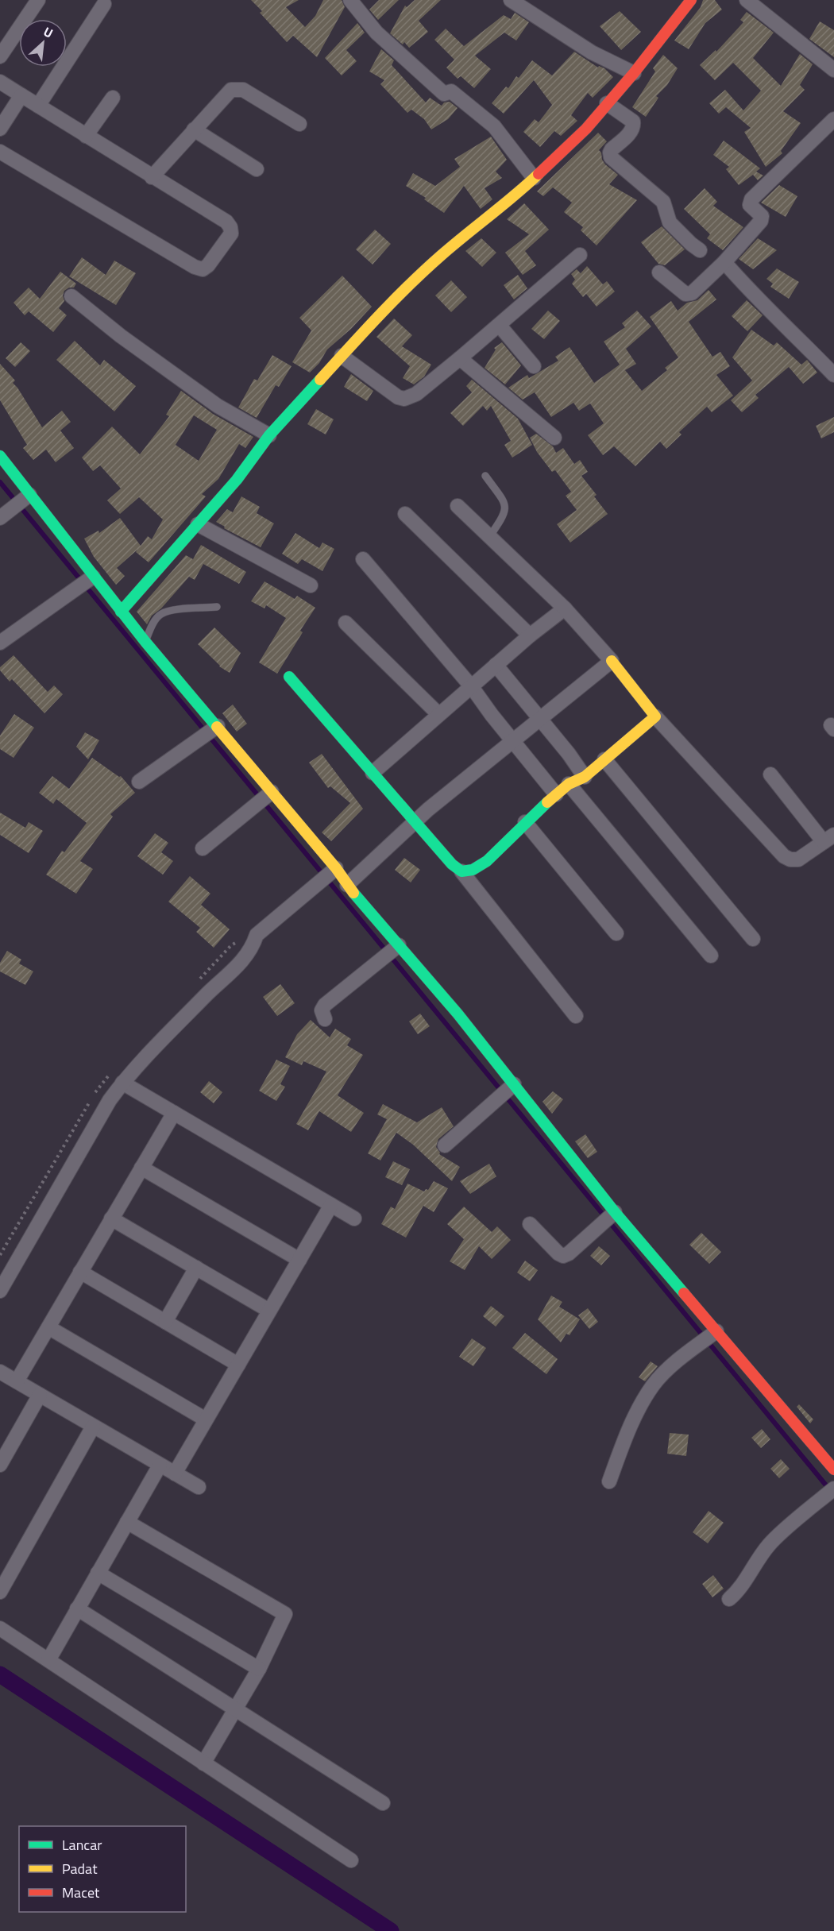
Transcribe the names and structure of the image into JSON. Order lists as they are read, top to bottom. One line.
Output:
{"legend":["Lancar","Padat","Macet"],"north":"top right"}
